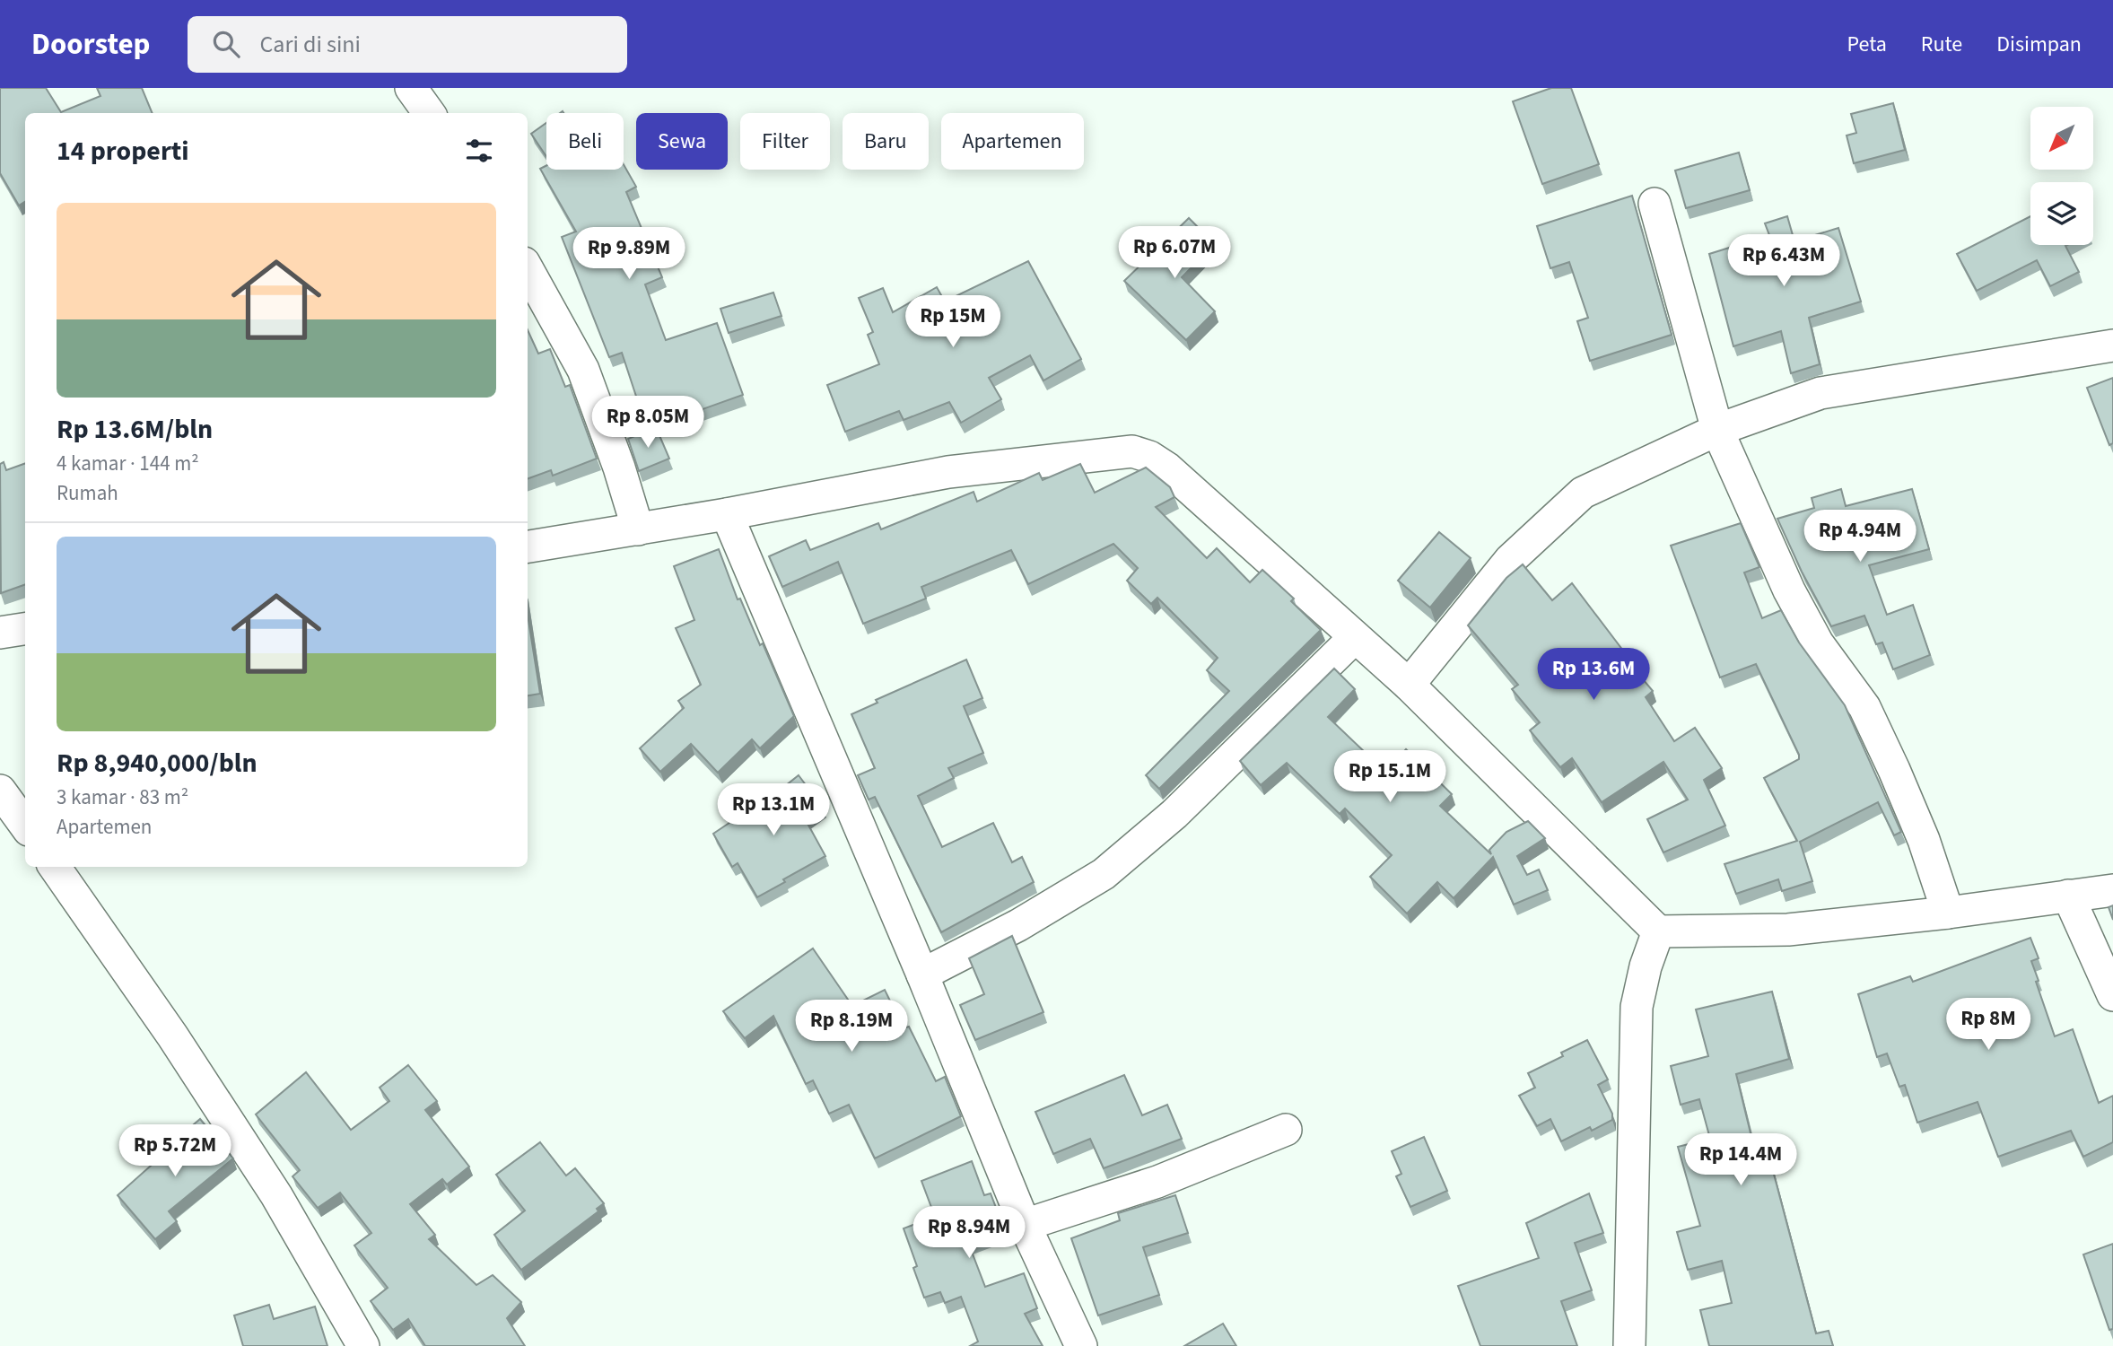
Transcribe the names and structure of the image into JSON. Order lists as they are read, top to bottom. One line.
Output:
{"north":"bottom left","page":{"header":"Doorstep","search":"Cari di sini","nav":["Peta","Rute","Disimpan"],"chip":["Beli","Sewa","Filter","Baru","Apartemen"],"heading":"14 properti","list":[{"name":"Rp 13.6M/bln","note":"4 kamar · 144 m² · Rumah"},{"name":"Rp 8,940,000/bln","note":"3 kamar · 83 m² · Apartemen"}],"price":["Rp 6.07M","Rp 9.89M","Rp 6.43M","Rp 15M","Rp 8.05M","Rp 4.94M","Rp 13.6M","Rp 15.1M","Rp 13.1M","Rp 8M","Rp 8.19M","Rp 5.72M","Rp 14.4M","Rp 8.94M"]}}
